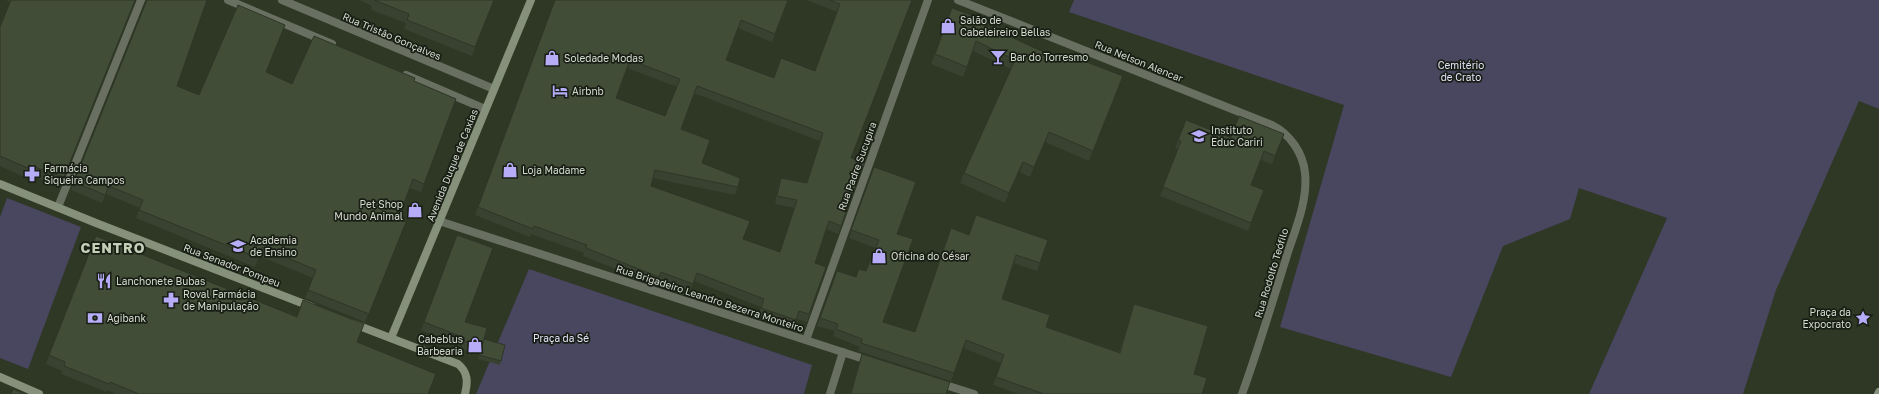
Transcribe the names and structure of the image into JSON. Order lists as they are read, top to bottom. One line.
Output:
{"streets":{"main road":["Avenida Duque de Caxias","Rua Senador Pompeu"],"street":["Rua Tristão Gonçalves","Rua Nelson Alencar","Rua Padre Sucupira","Rua Rodolfo Teófilo","Rua Brigadeiro Leandro Bezerra Monteiro"]},"crossings":[["Rua Tristão Gonçalves","Avenida Duque de Caxias"],["Rua Nelson Alencar","Rua Rodolfo Teófilo"],["Avenida Duque de Caxias","Rua Brigadeiro Leandro Bezerra Monteiro"],["Rua Padre Sucupira","Rua Brigadeiro Leandro Bezerra Monteiro"]],"districts":["CENTRO"],"parks":["Cemitério de Crato","Praça da Sé"],"places":{"shop":["Salão de Cabeleireiro Bellas","Soledade Modas","Loja Madame","Pet Shop Mundo Animal","Oficina do César","Cabeblus Barbearia"],"bar":["Bar do Torresmo"],"hotel":["Airbnb"],"school or university":["Instituto Educ Cariri","Academia de Ensino"],"pharmacy":["Farmácia Siqueira Campos","Roval Farmácia de Manipulação"],"restaurant":["Lanchonete Bubas"],"bank":["Agibank"],"place":["Praça da Expocrato"]}}
